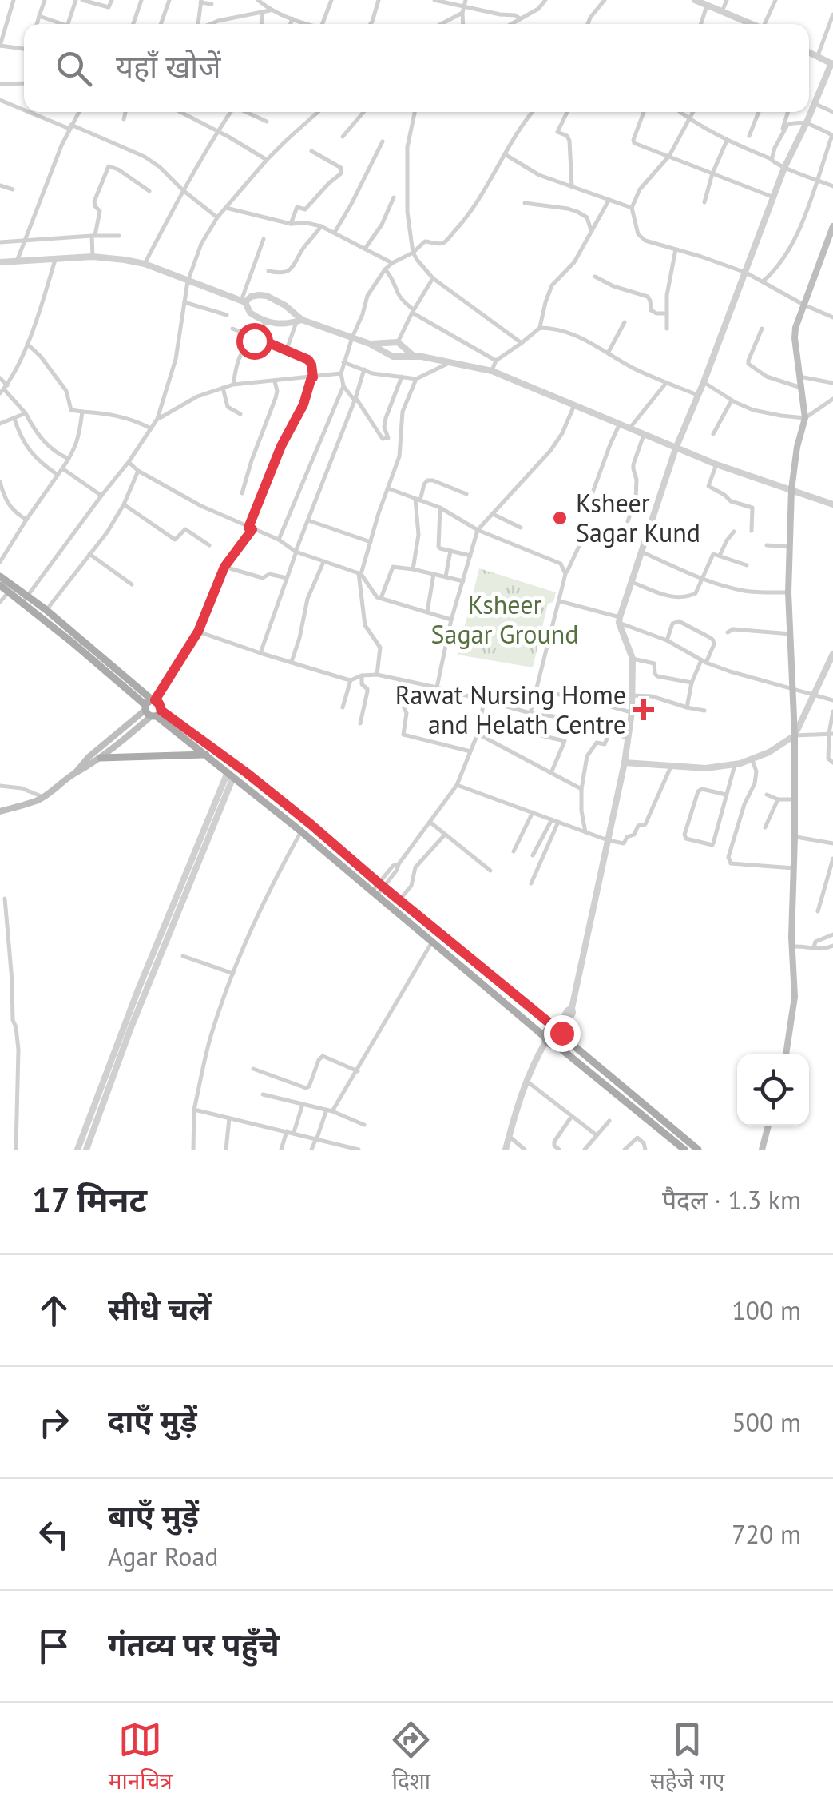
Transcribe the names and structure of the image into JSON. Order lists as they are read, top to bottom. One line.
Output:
{"parks":["Ksheer Sagar Ground"],"places":{"other":["Ksheer Sagar Kund"],"health":["Rawat Nursing Home and Helath Centre"]},"page":{"search":"यहाँ खोजें","heading":["17 मिनट","पैदल · 1.3 km"],"list":[["सीधे चलें","100 m"],["दाएँ मुड़ें","500 m"],["बाएँ मुड़ें","Agar Road","720 m"],"गंतव्य पर पहुँचे"],"nav":["मानचित्र","दिशा","सहेजे गए"]}}
